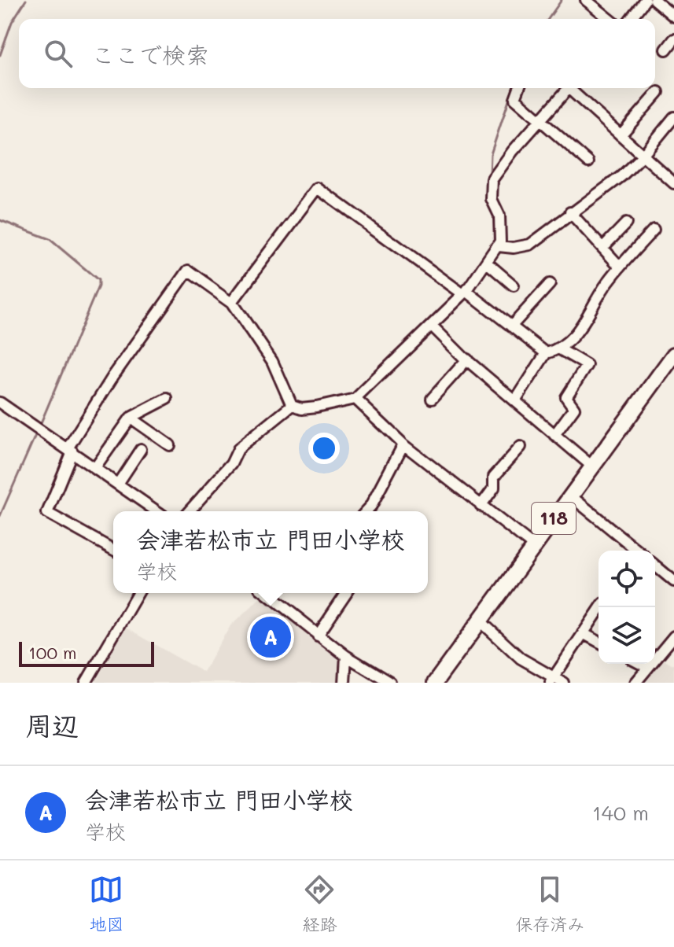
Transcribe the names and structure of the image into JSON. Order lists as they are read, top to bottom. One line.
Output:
{"streets":{"highway":["118"]},"scale_bar":"100 m","page":{"search":"ここで検索","popup":["会津若松市立 門田小学校","学校"],"pins":"A","scale":"100 m","heading":"周辺","list":[{"mark":"A","name":"会津若松市立 門田小学校","note":"学校","value":"140 m"}],"nav":["地図","経路","保存済み"]}}
